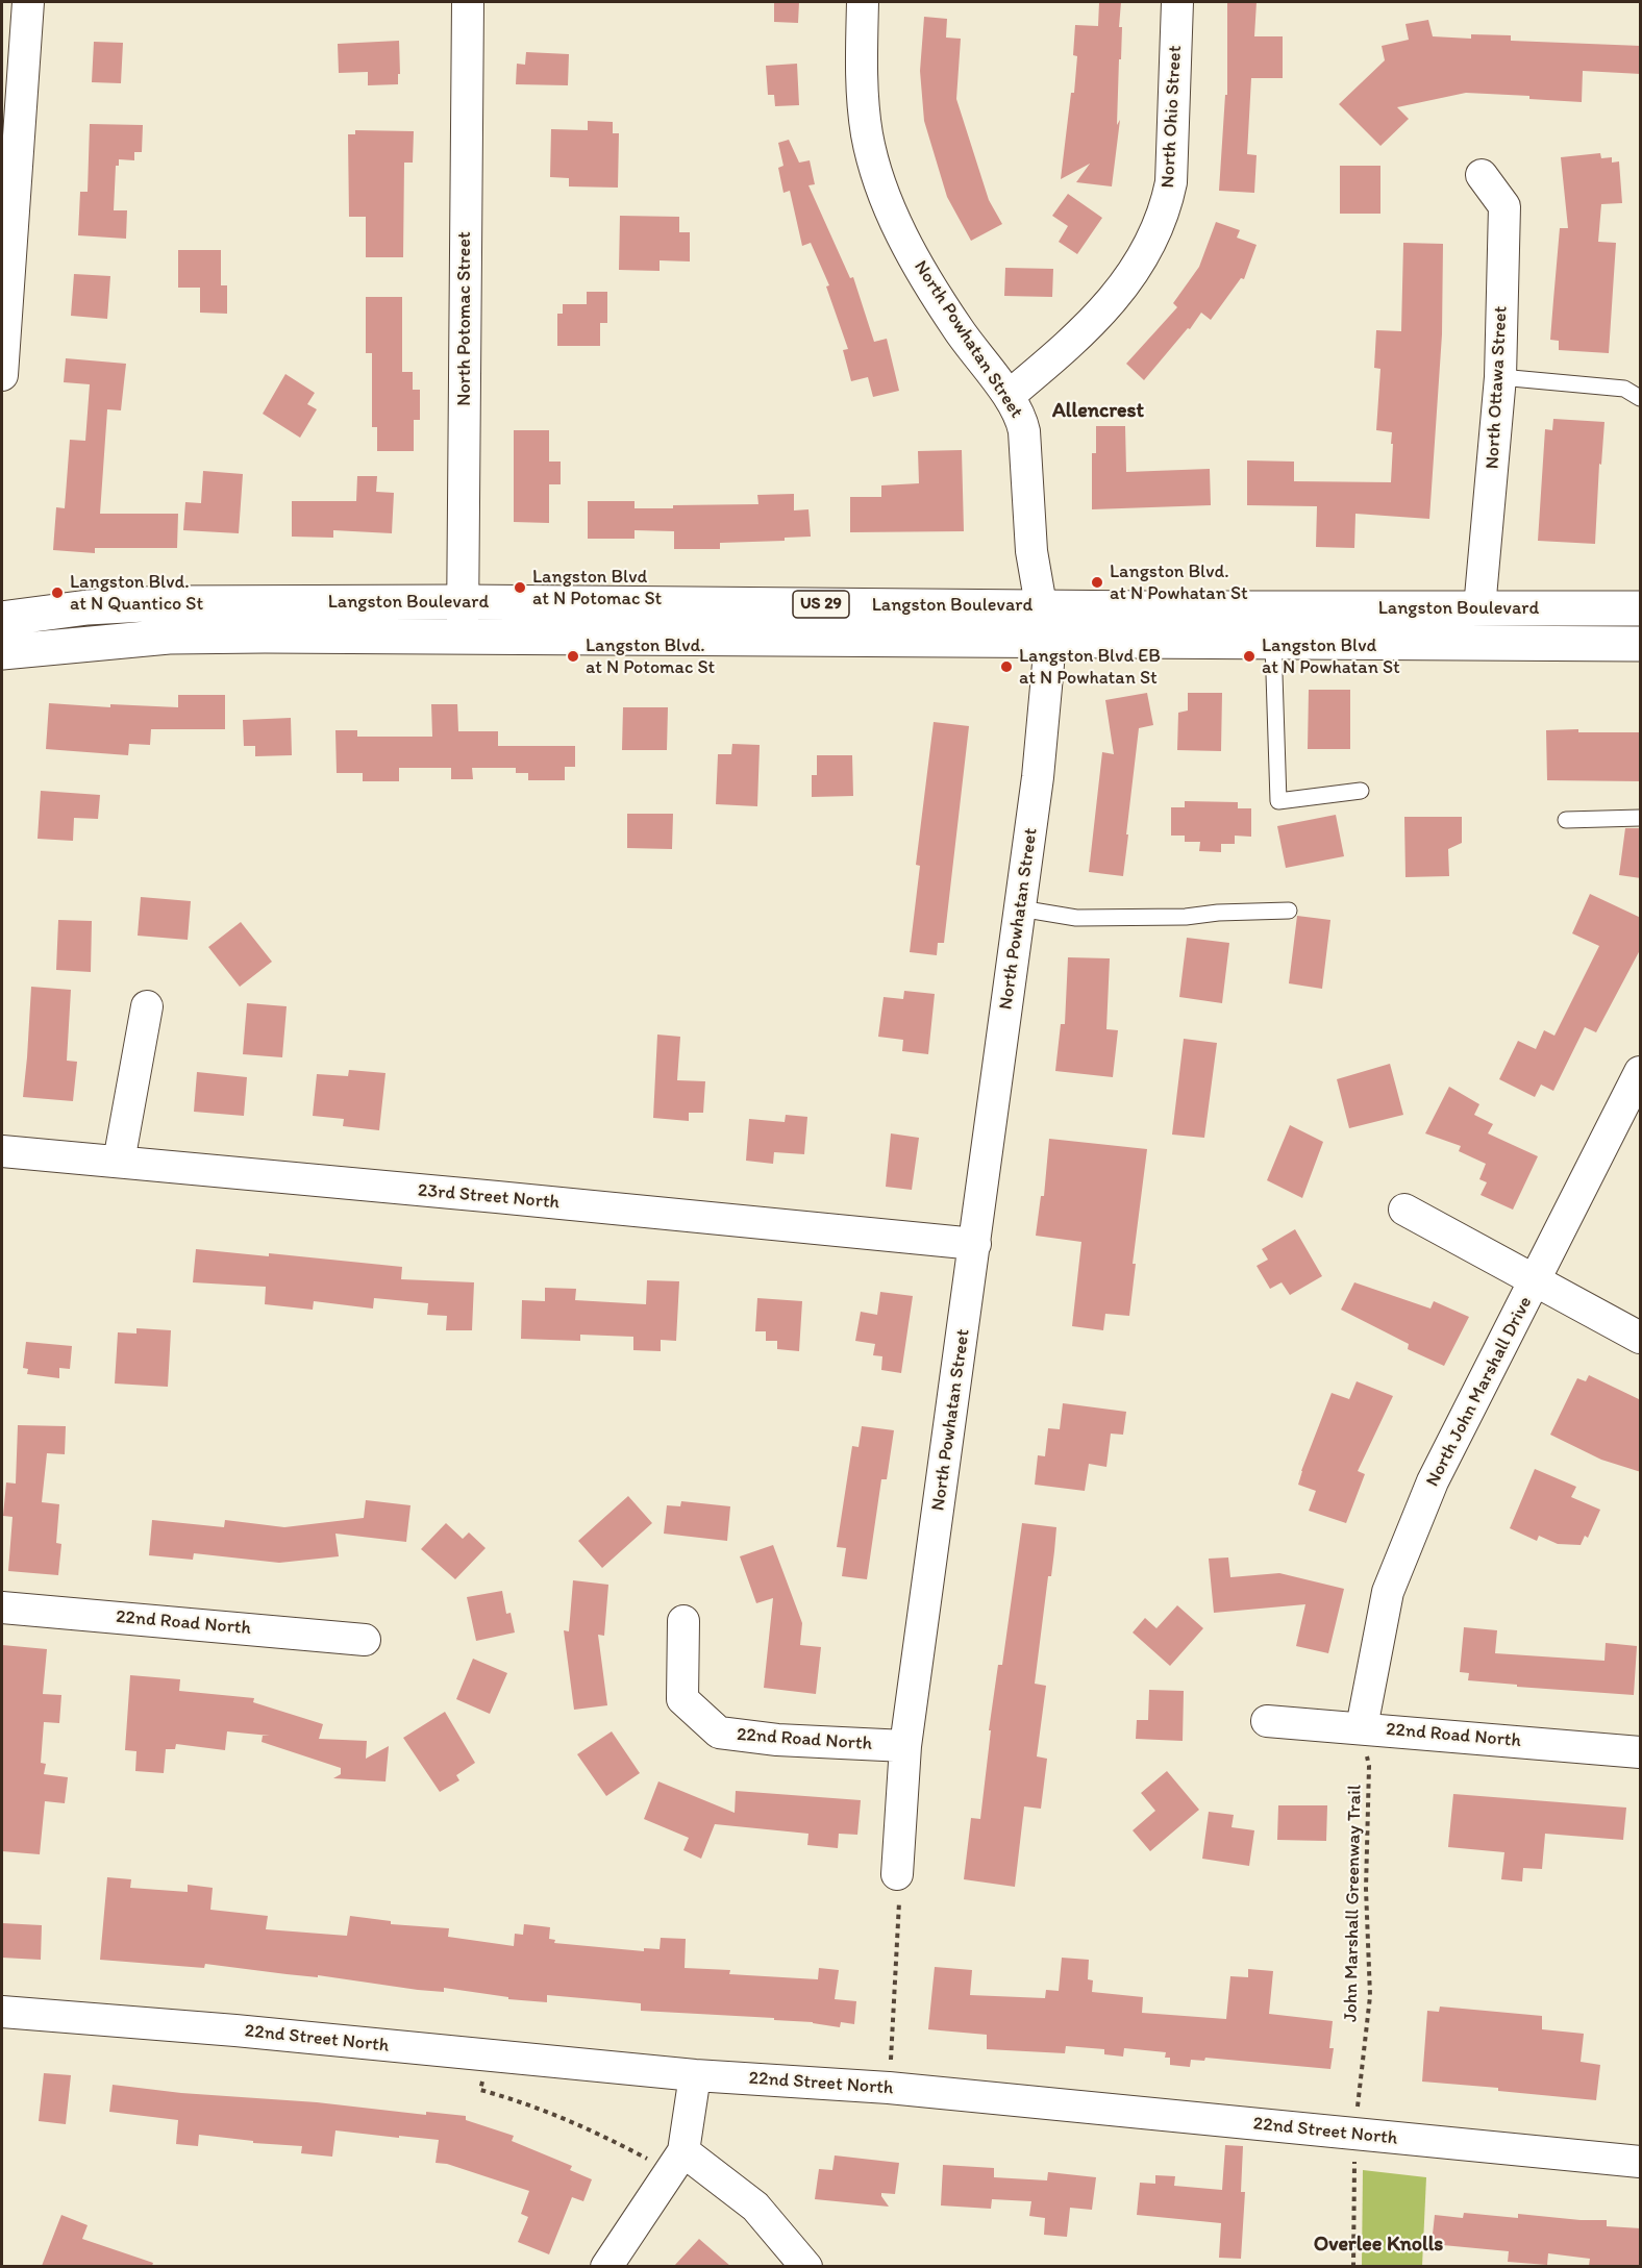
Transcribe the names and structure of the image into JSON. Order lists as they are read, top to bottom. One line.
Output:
{"streets":{"main road":["Langston Boulevard","US 29"],"street":["North Ohio Street","North Potomac Street","North Powhatan Street","North Ottawa Street","23rd Street North","North John Marshall Drive","22nd Road North","22nd Street North"],"path":["John Marshall Greenway Trail"]},"crossings":[["North Ohio Street","North Powhatan Street"],["North Potomac Street","Langston Boulevard"],["North Powhatan Street","Langston Boulevard"],["North Powhatan Street","23rd Street North"],["North Powhatan Street","22nd Road North"],["North Ottawa Street","Langston Boulevard"],["North John Marshall Drive","22nd Road North"],["North John Marshall Drive","John Marshall Greenway Trail"],["22nd Road North","John Marshall Greenway Trail"],["John Marshall Greenway Trail","22nd Street North"]],"districts":["Allencrest","Overlee Knolls"],"places":["Langston Blvd. at N Powhatan St","Langston Blvd at N Potomac St","Langston Blvd. at N Quantico St","Langston Blvd. at N Potomac St","Langston Blvd at N Powhatan St","Langston Blvd EB at N Powhatan St"]}
